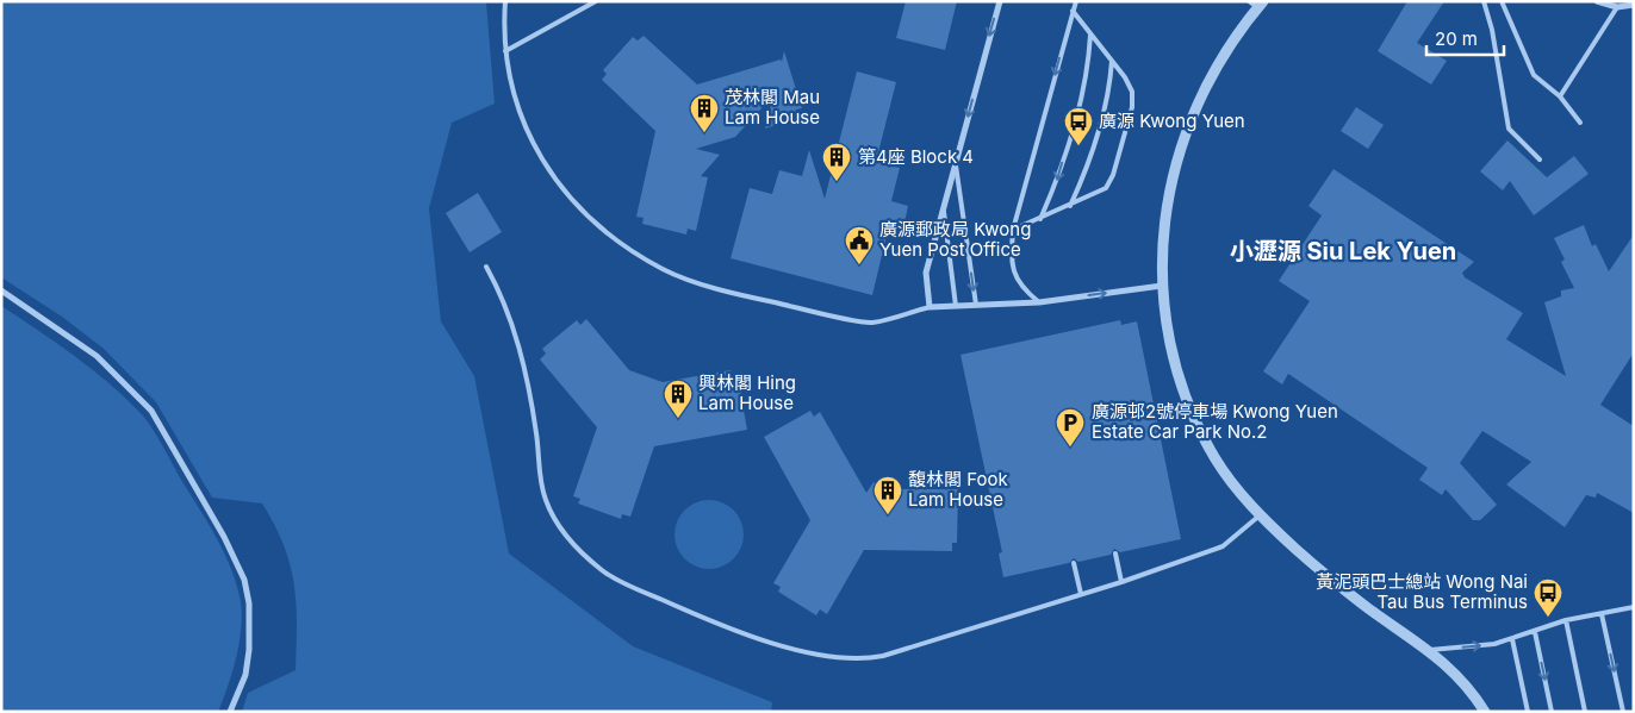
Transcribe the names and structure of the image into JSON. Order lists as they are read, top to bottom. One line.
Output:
{"districts":["小瀝源 Siu Lek Yuen"],"places":{"building":["茂林閣 Mau Lam House","第4座 Block 4","興林閣 Hing Lam House","馥林閣 Fook Lam House"],"bus stop":["廣源 Kwong Yuen","黃泥頭巴士總站 Wong Nai Tau Bus Terminus"],"public building":["廣源郵政局 Kwong Yuen Post Office"],"parking":["廣源邨2號停車場 Kwong Yuen Estate Car Park No.2"]},"scale_bar":"20 m"}
